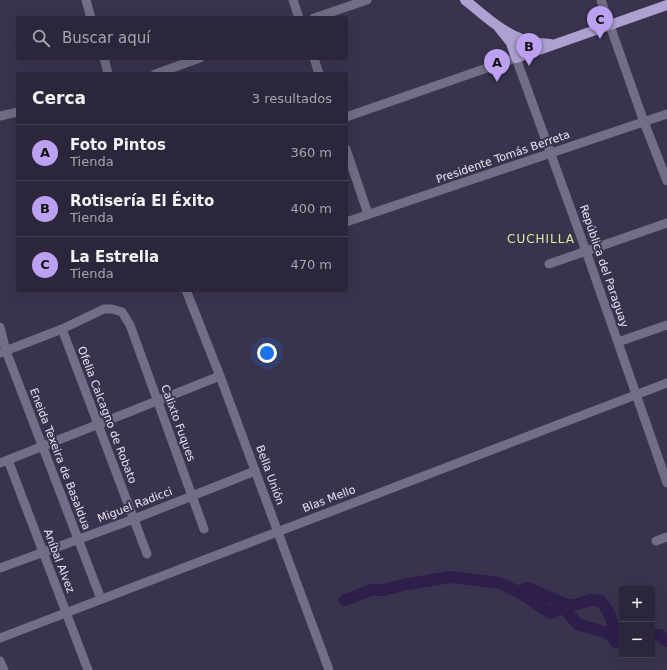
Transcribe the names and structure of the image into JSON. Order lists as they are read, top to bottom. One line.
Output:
{"streets":{"street":["Presidente Tomás Berreta","República del Paraguay","Ofelia Calcagno de Robato","Calixto Fuques","Eneida Texeira de Basaldua","Bella Unión","Blas Mello","Miguel Radicci","Aníbal Alvez"]},"crossings":[["Presidente Tomás Berreta","República del Paraguay"],["República del Paraguay","Blas Mello"],["Ofelia Calcagno de Robato","Calixto Fuques"],["Ofelia Calcagno de Robato","Miguel Radicci"],["Calixto Fuques","Miguel Radicci"],["Eneida Texeira de Basaldua","Blas Mello"],["Eneida Texeira de Basaldua","Miguel Radicci"],["Bella Unión","Blas Mello"],["Bella Unión","Miguel Radicci"],["Blas Mello","Aníbal Alvez"],["Miguel Radicci","Aníbal Alvez"]],"districts":["CUCHILLA"],"page":{"pins":["C","B","A"],"search":"Buscar aquí","heading":["Cerca","3 resultados"],"list":[{"mark":"A","name":"Foto Pintos","note":"Tienda","value":"360 m"},{"mark":"B","name":"Rotisería El Éxito","note":"Tienda","value":"400 m"},{"mark":"C","name":"La Estrella","note":"Tienda","value":"470 m"}],"map_buttons":["+","−"]}}
